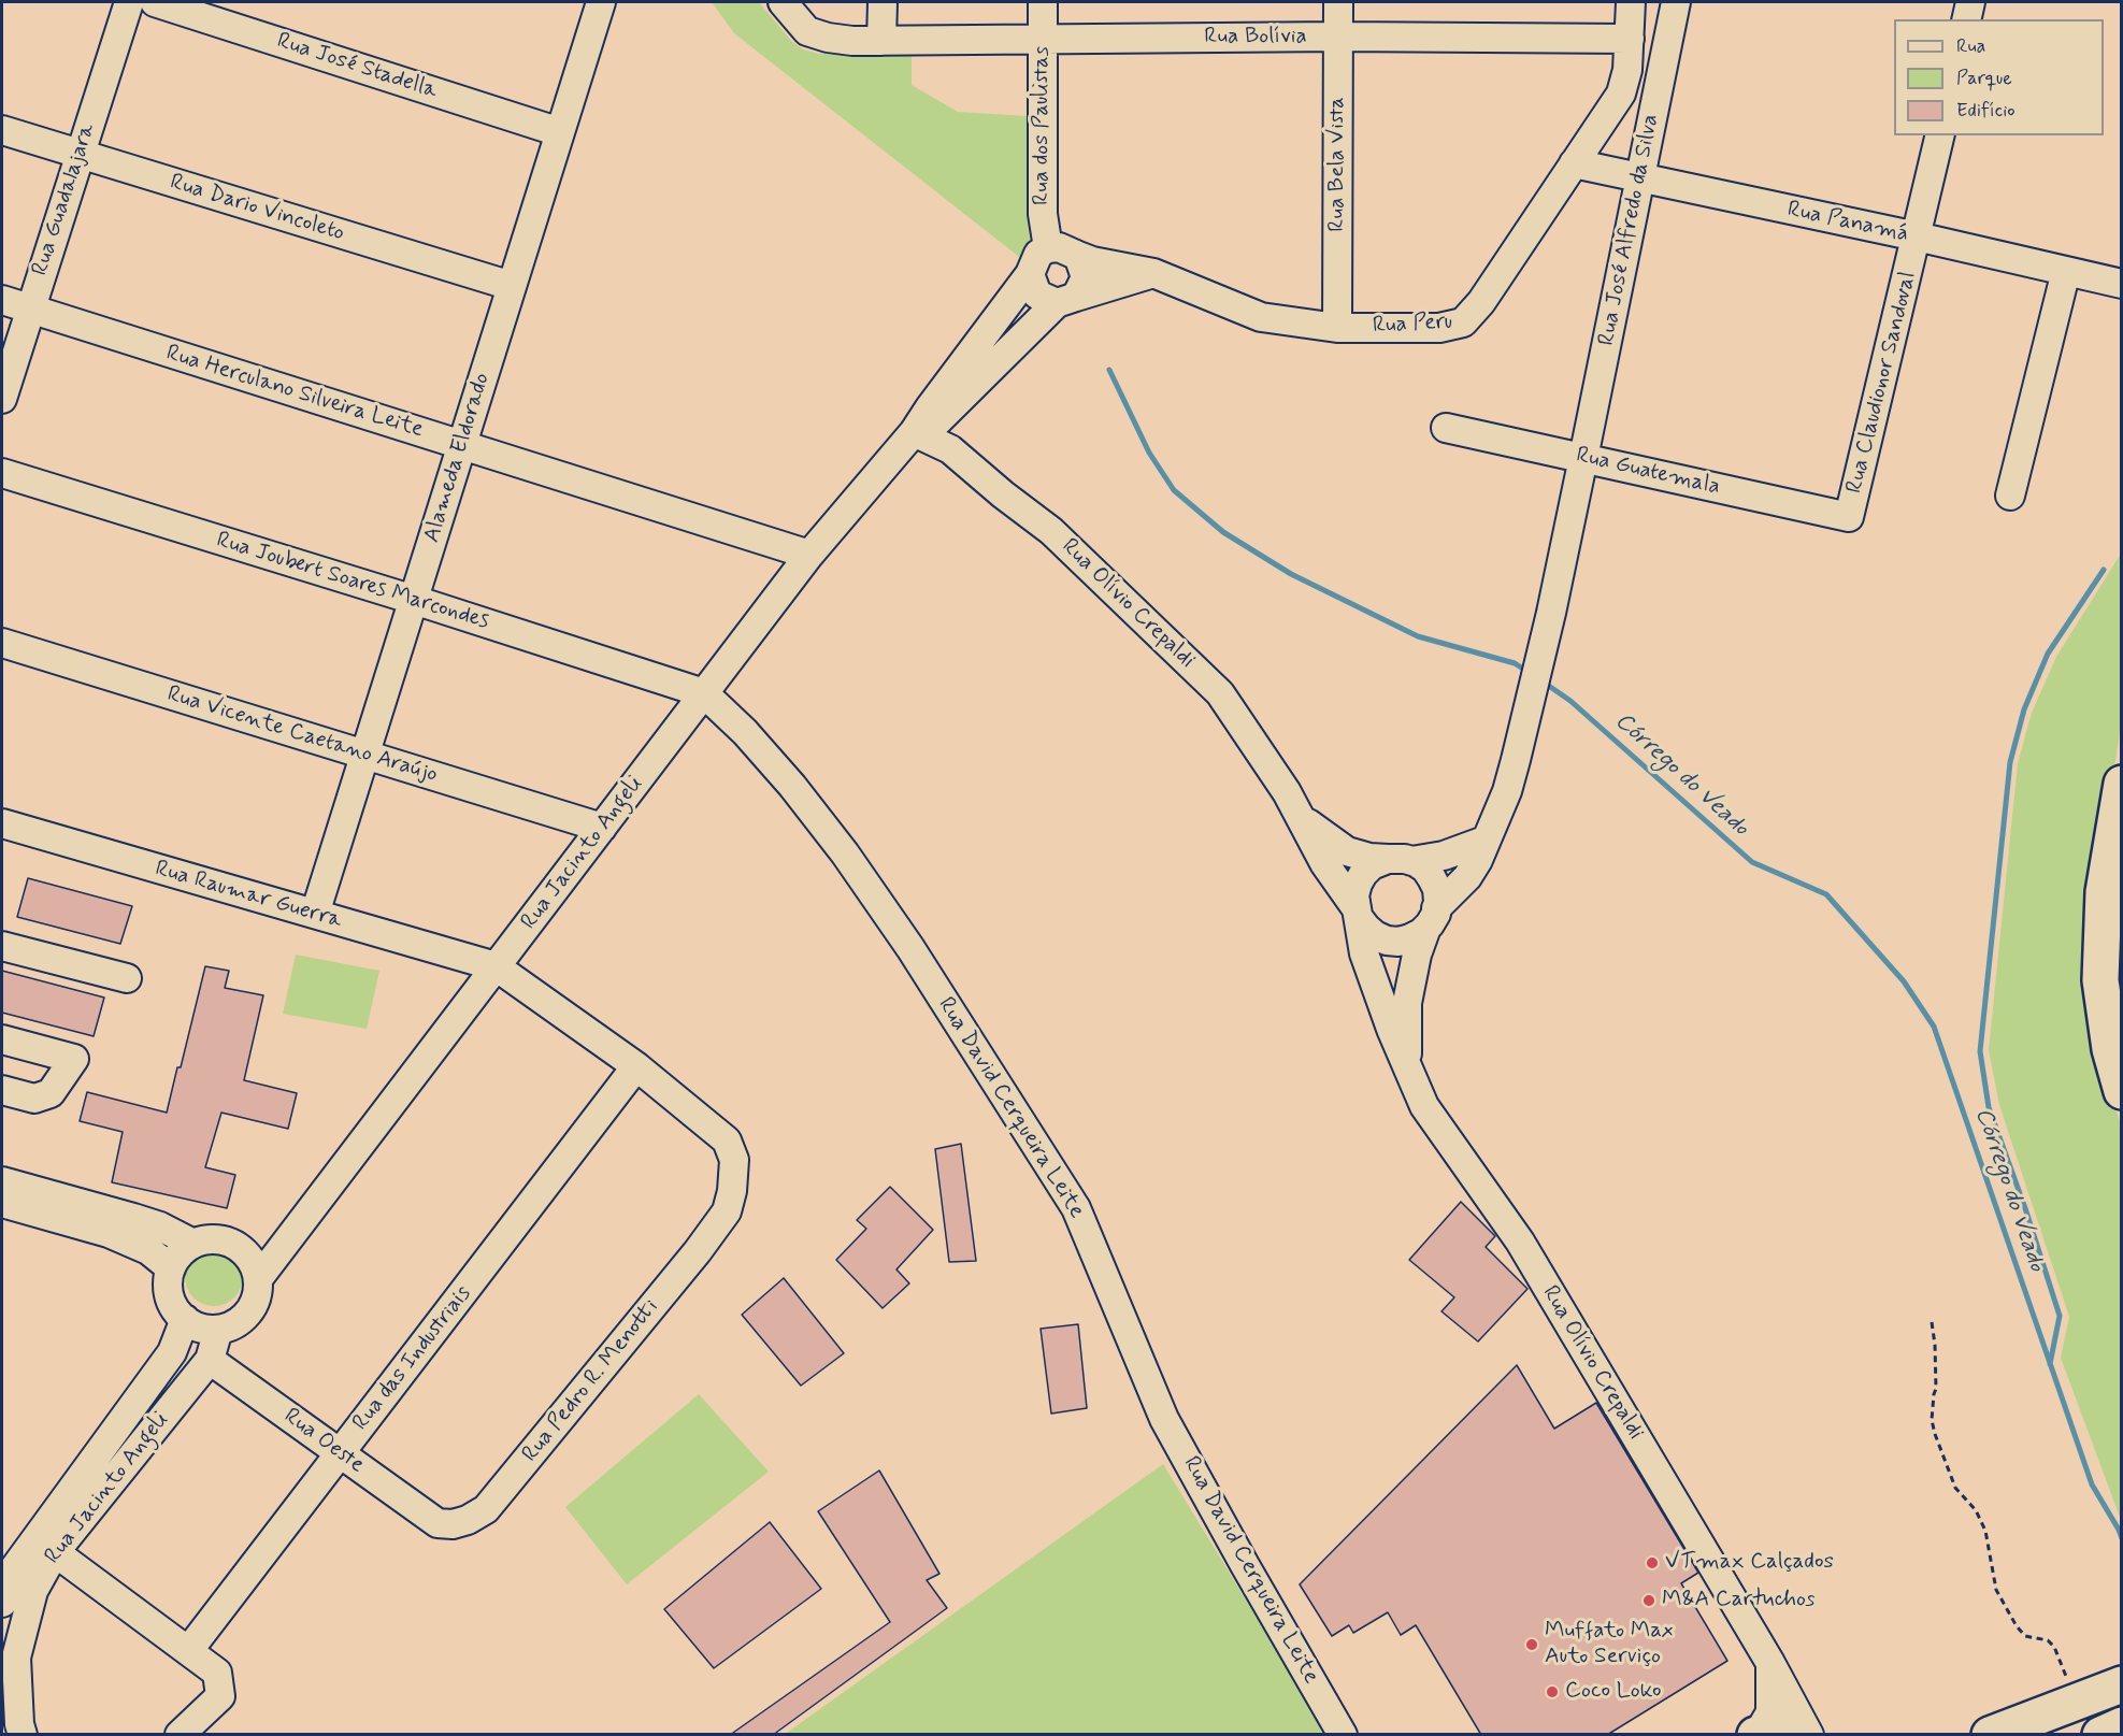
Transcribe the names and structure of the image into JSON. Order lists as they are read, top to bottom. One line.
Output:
{"streets":{"street":["Rua Bolívia","Rua José Stadella","Rua dos Paulistas","Rua Bela Vista","Rua Guadalajara","Rua Dario Vincoleto","Rua Panamá","Rua José Alfredo da Silva","Rua Peru","Rua Claudionor Sandoval","Rua Herculano Silveira Leite","Alameda Eldorado","Rua Guatemala","Rua Joubert Soares Marcondes","Rua Olívio Crepaldi","Rua Vicente Caetano Araújo","Rua Jacinto Angeli","Rua Raumar Guerra","Rua David Cerqueira Leite","Rua das Industriais","Rua Pedro R. Menotti","Rua Oeste"]},"crossings":[["Rua Bolívia","Rua dos Paulistas"],["Rua Bolívia","Rua Bela Vista"],["Rua Bolívia","Rua Peru"],["Rua José Stadella","Alameda Eldorado"],["Rua dos Paulistas","Rua Peru"],["Rua dos Paulistas","Rua Jacinto Angeli"],["Rua Bela Vista","Rua Peru"],["Rua Guadalajara","Rua Dario Vincoleto"],["Rua Guadalajara","Rua Herculano Silveira Leite"],["Rua Dario Vincoleto","Alameda Eldorado"],["Rua Panamá","Rua José Alfredo da Silva"],["Rua Panamá","Rua Peru"],["Rua Panamá","Rua Claudionor Sandoval"],["Rua José Alfredo da Silva","Rua Guatemala"],["Rua José Alfredo da Silva","Rua Olívio Crepaldi"],["Rua Peru","Rua Jacinto Angeli"],["Rua Claudionor Sandoval","Rua Guatemala"],["Rua Herculano Silveira Leite","Alameda Eldorado"],["Rua Herculano Silveira Leite","Rua Jacinto Angeli"],["Alameda Eldorado","Rua Joubert Soares Marcondes"],["Alameda Eldorado","Rua Vicente Caetano Araújo"],["Alameda Eldorado","Rua Raumar Guerra"],["Rua Joubert Soares Marcondes","Rua Jacinto Angeli"],["Rua Joubert Soares Marcondes","Rua David Cerqueira Leite"],["Rua Olívio Crepaldi","Rua Jacinto Angeli"],["Rua Vicente Caetano Araújo","Rua Jacinto Angeli"],["Rua Jacinto Angeli","Rua Raumar Guerra"],["Rua Jacinto Angeli","Rua David Cerqueira Leite"],["Rua Jacinto Angeli","Rua Oeste"],["Rua Raumar Guerra","Rua das Industriais"],["Rua Raumar Guerra","Rua Pedro R. Menotti"],["Rua das Industriais","Rua Oeste"],["Rua Pedro R. Menotti","Rua Oeste"]],"water":["Córrego do Veado"],"places":["VTmax Calçados","M&A Cartuchos","Muffato Max Auto Serviço","Coco Loko"],"legend":["Rua","Parque","Edifício"]}
